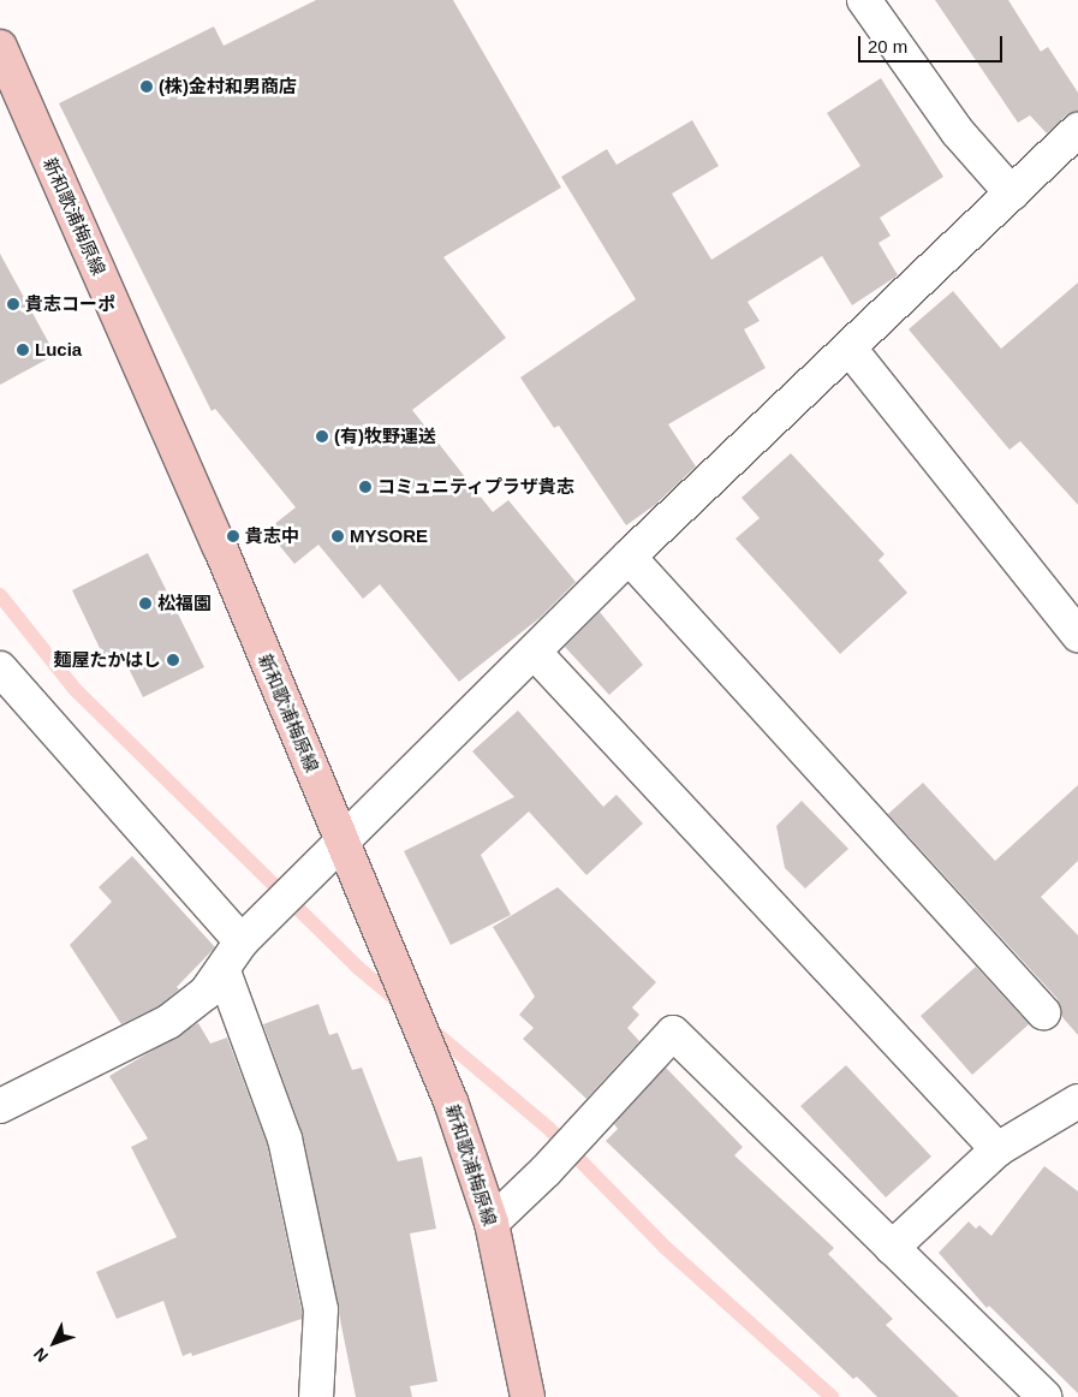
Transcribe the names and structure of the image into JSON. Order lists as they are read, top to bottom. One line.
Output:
{"streets":{"main road":["新和歌浦梅原線"]},"places":["(株)金村和男商店","貴志コーポ","Lucia","(有)牧野運送","コミュニティプラザ貴志","貴志中","MYSORE","松福園","麺屋たかはし"],"scale_bar":"20 m","north":"bottom left"}
